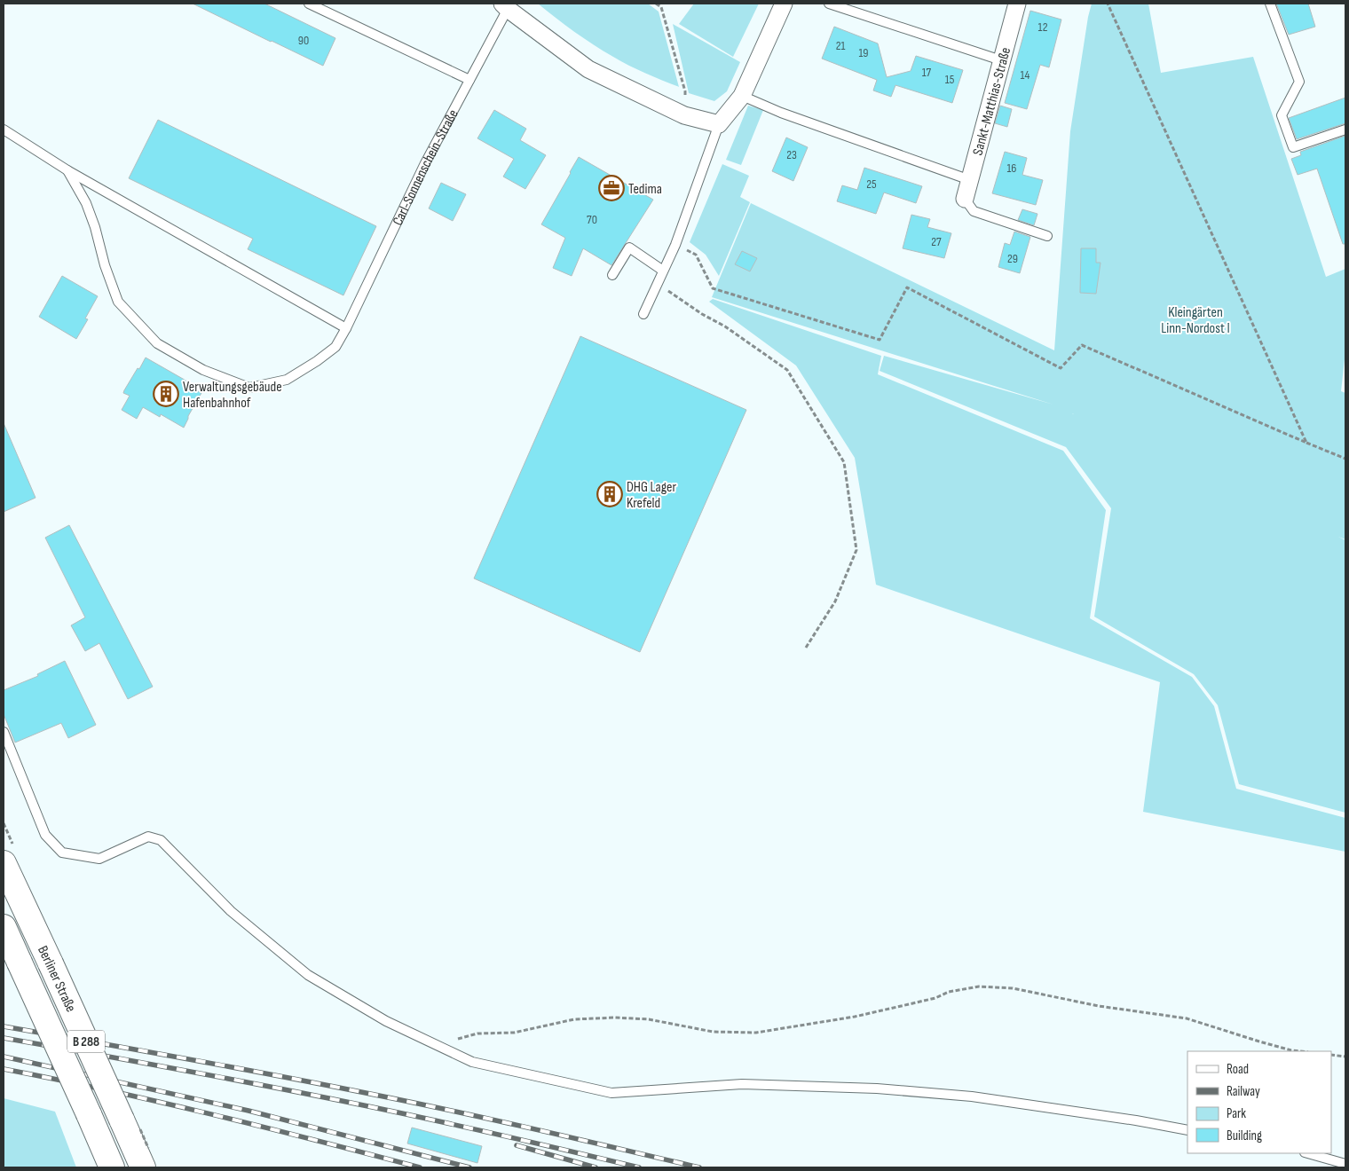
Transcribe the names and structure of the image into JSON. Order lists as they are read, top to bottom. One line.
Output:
{"streets":{"main road":["Berliner Straße","B 288"],"street":["Sankt-Matthias-Straße","Carl-Sonnenschein-Straße"]},"parks":["Kleingärten Linn-Nordost I"],"places":{"office":["Tedima"],"building":["Verwaltungsgebäude Hafenbahnhof","DHG Lager Krefeld"]},"house_numbers":["12","90","21","19","17","14","15","23","16","25","70","27","29"],"legend":["Road","Railway","Park","Building"]}
